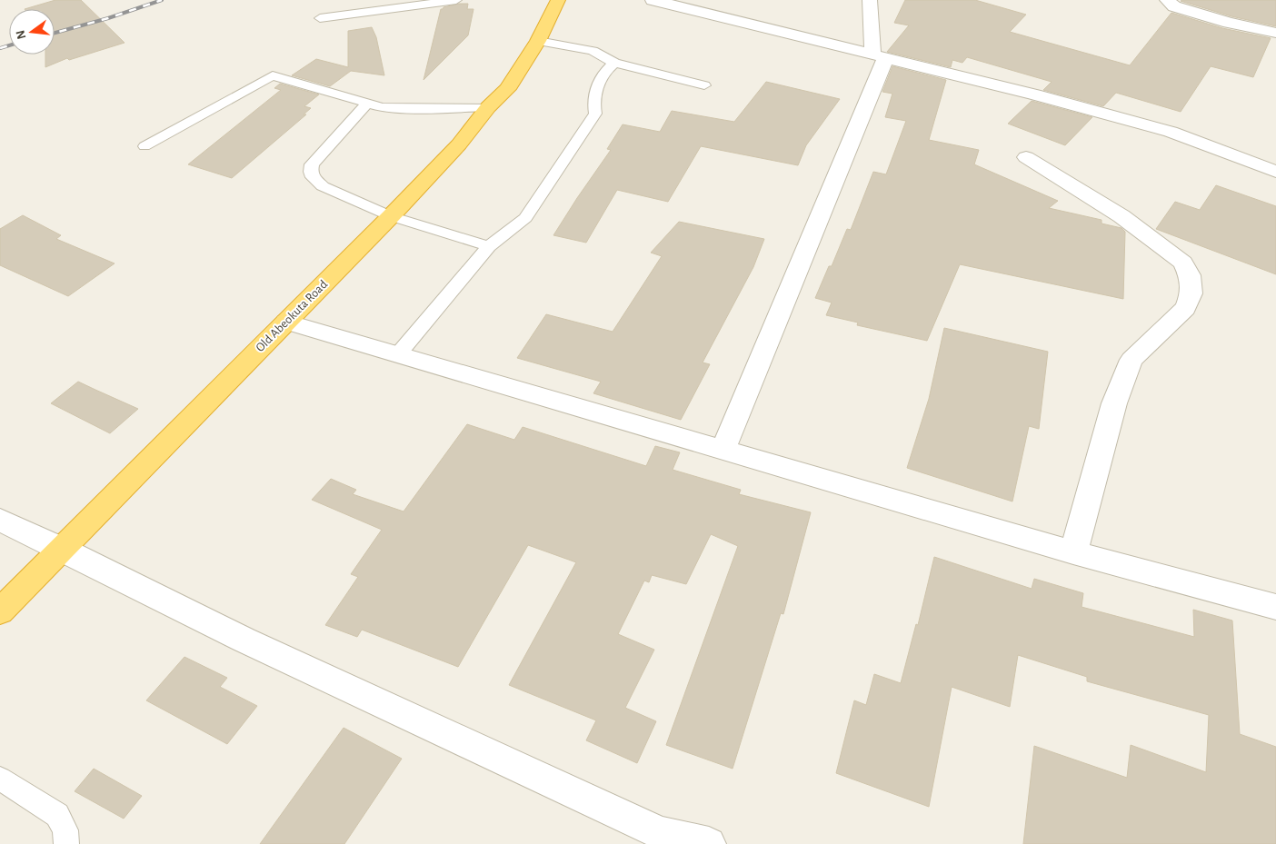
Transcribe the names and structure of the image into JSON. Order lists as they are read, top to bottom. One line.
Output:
{"streets":{"highway":["Old Abeokuta Road"]},"north":"left"}
